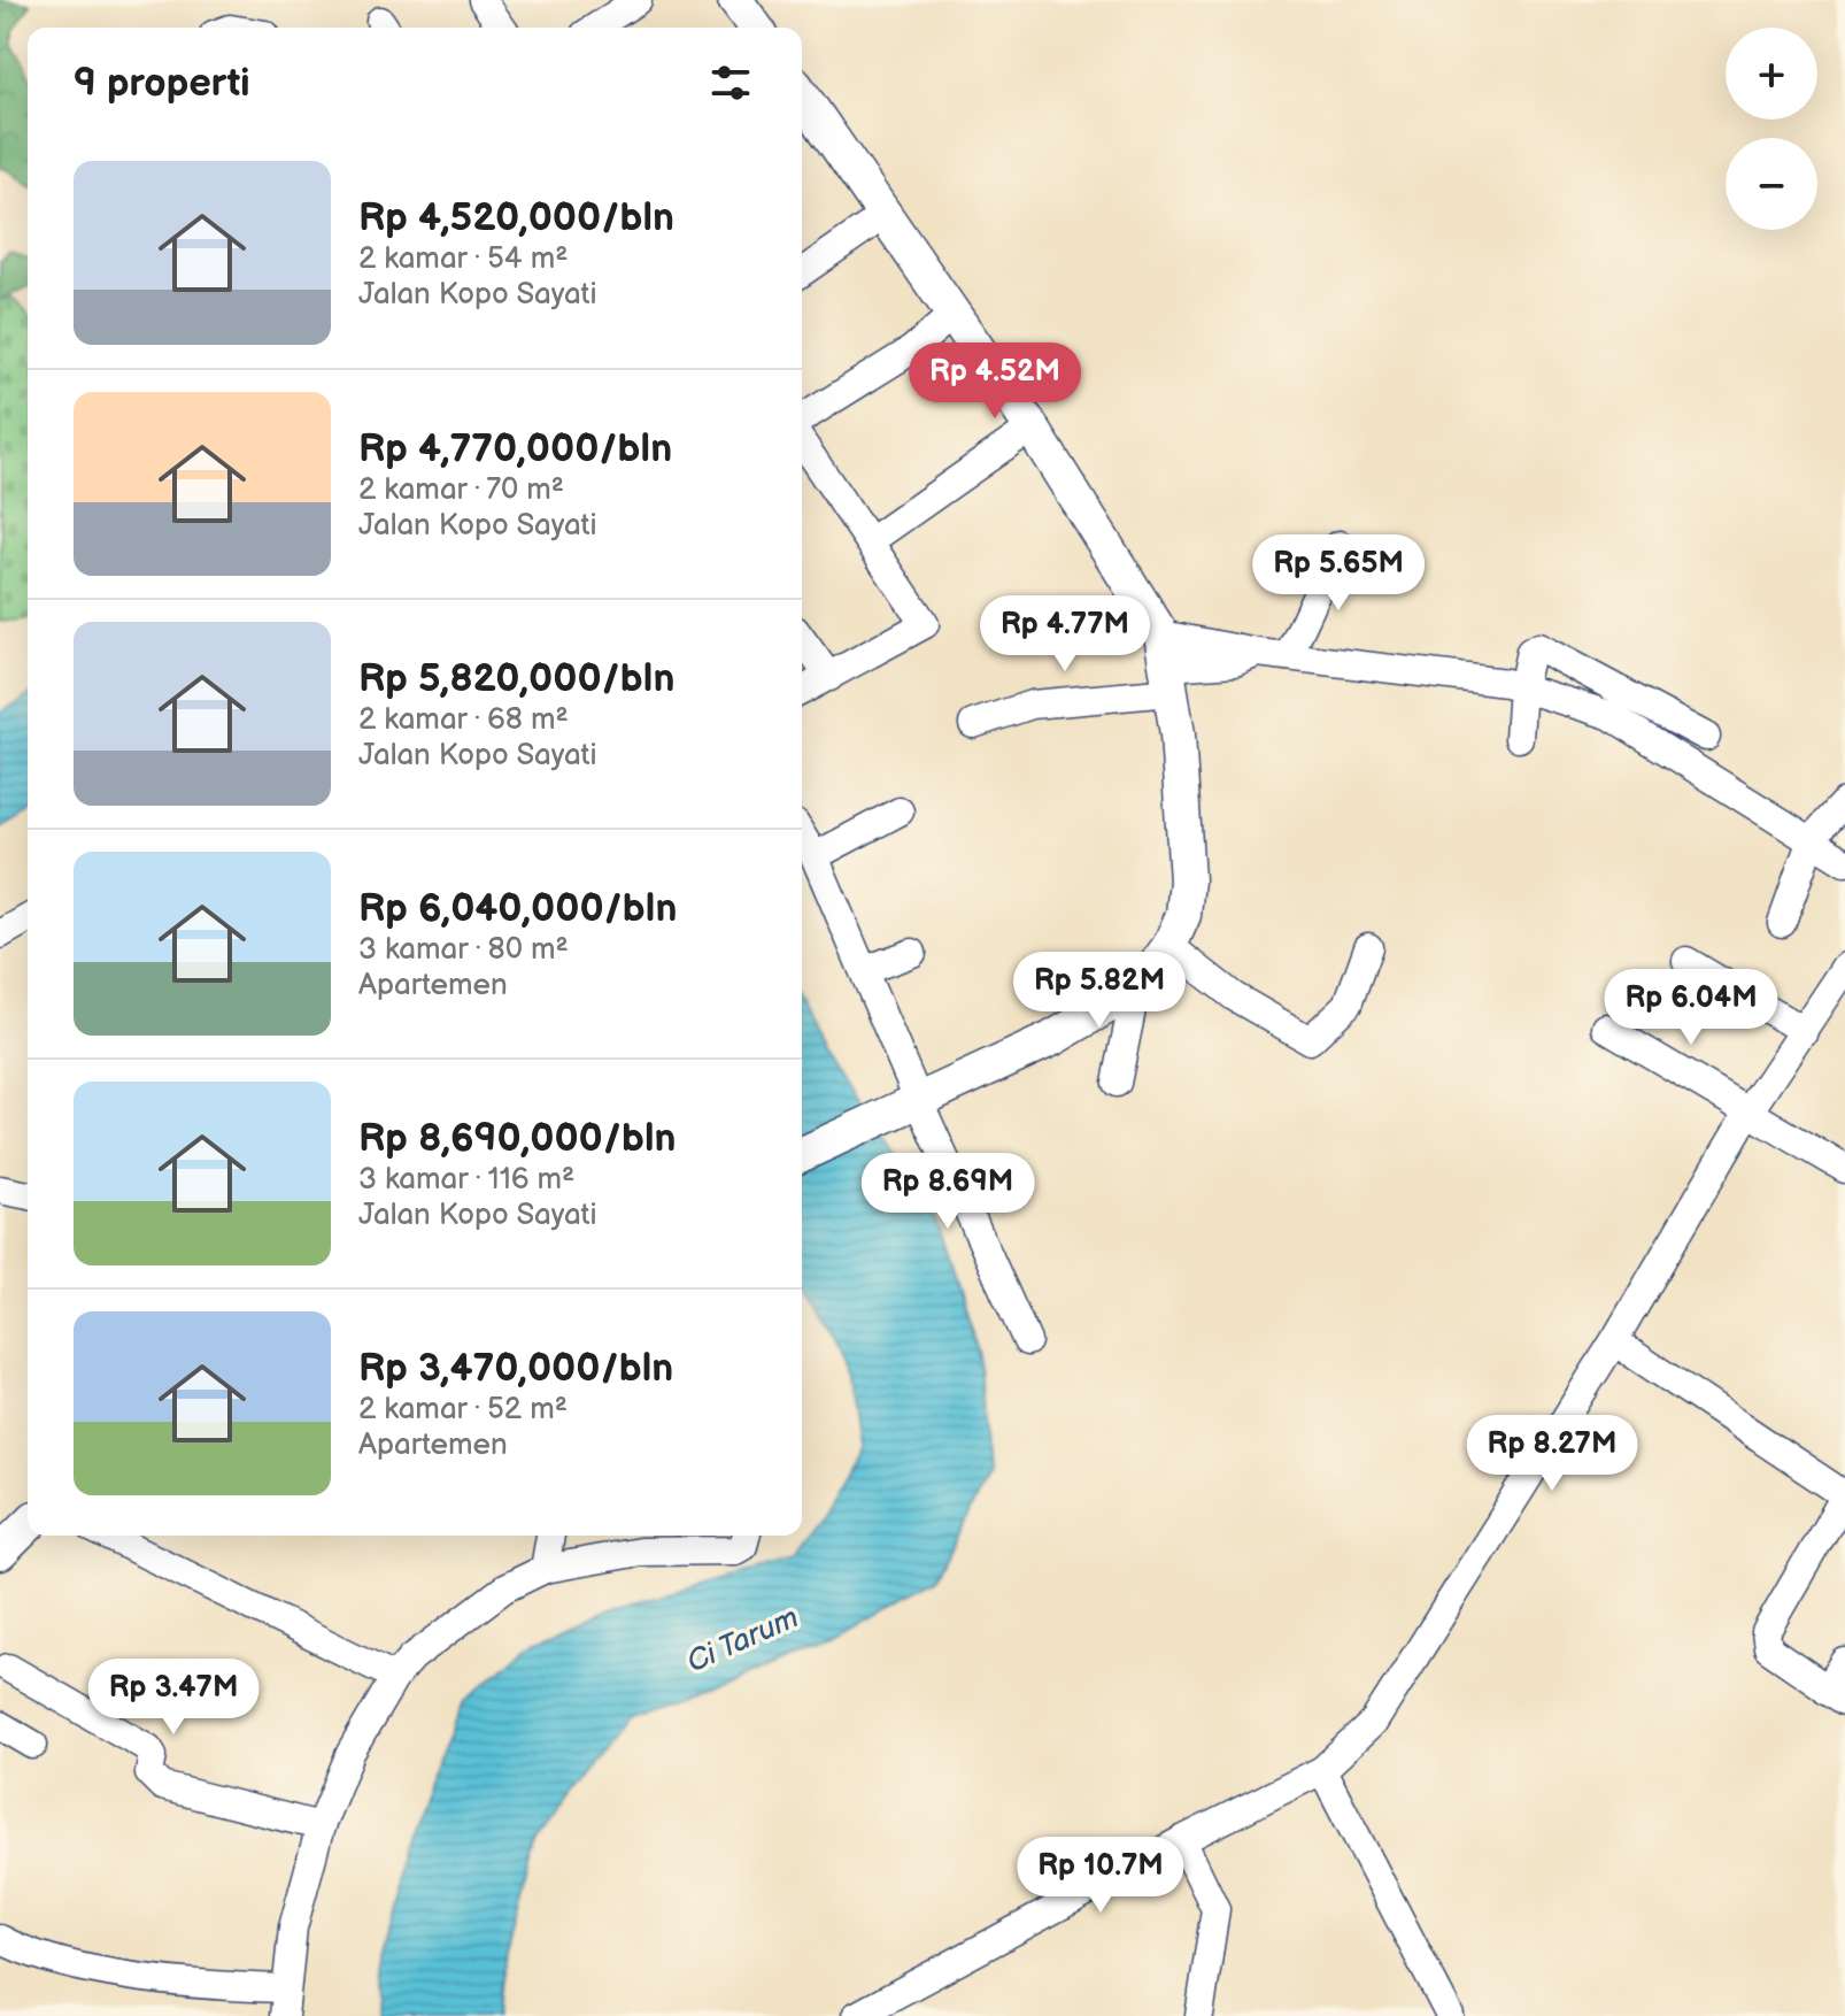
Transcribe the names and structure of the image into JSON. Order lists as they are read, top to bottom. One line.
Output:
{"water":["Ci Tarum"],"page":{"map_buttons":["+","−"],"heading":"9 properti","list":[{"name":"Rp 4,520,000/bln","note":"2 kamar · 54 m² · Jalan Kopo Sayati"},{"name":"Rp 4,770,000/bln","note":"2 kamar · 70 m² · Jalan Kopo Sayati"},{"name":"Rp 5,820,000/bln","note":"2 kamar · 68 m² · Jalan Kopo Sayati"},{"name":"Rp 6,040,000/bln","note":"3 kamar · 80 m² · Apartemen"},{"name":"Rp 8,690,000/bln","note":"3 kamar · 116 m² · Jalan Kopo Sayati"},{"name":"Rp 3,470,000/bln","note":"2 kamar · 52 m² · Apartemen"}],"price":["Rp 4.52M","Rp 5.65M","Rp 4.77M","Rp 5.82M","Rp 6.04M","Rp 8.69M","Rp 8.27M","Rp 3.47M","Rp 10.7M"]}}
